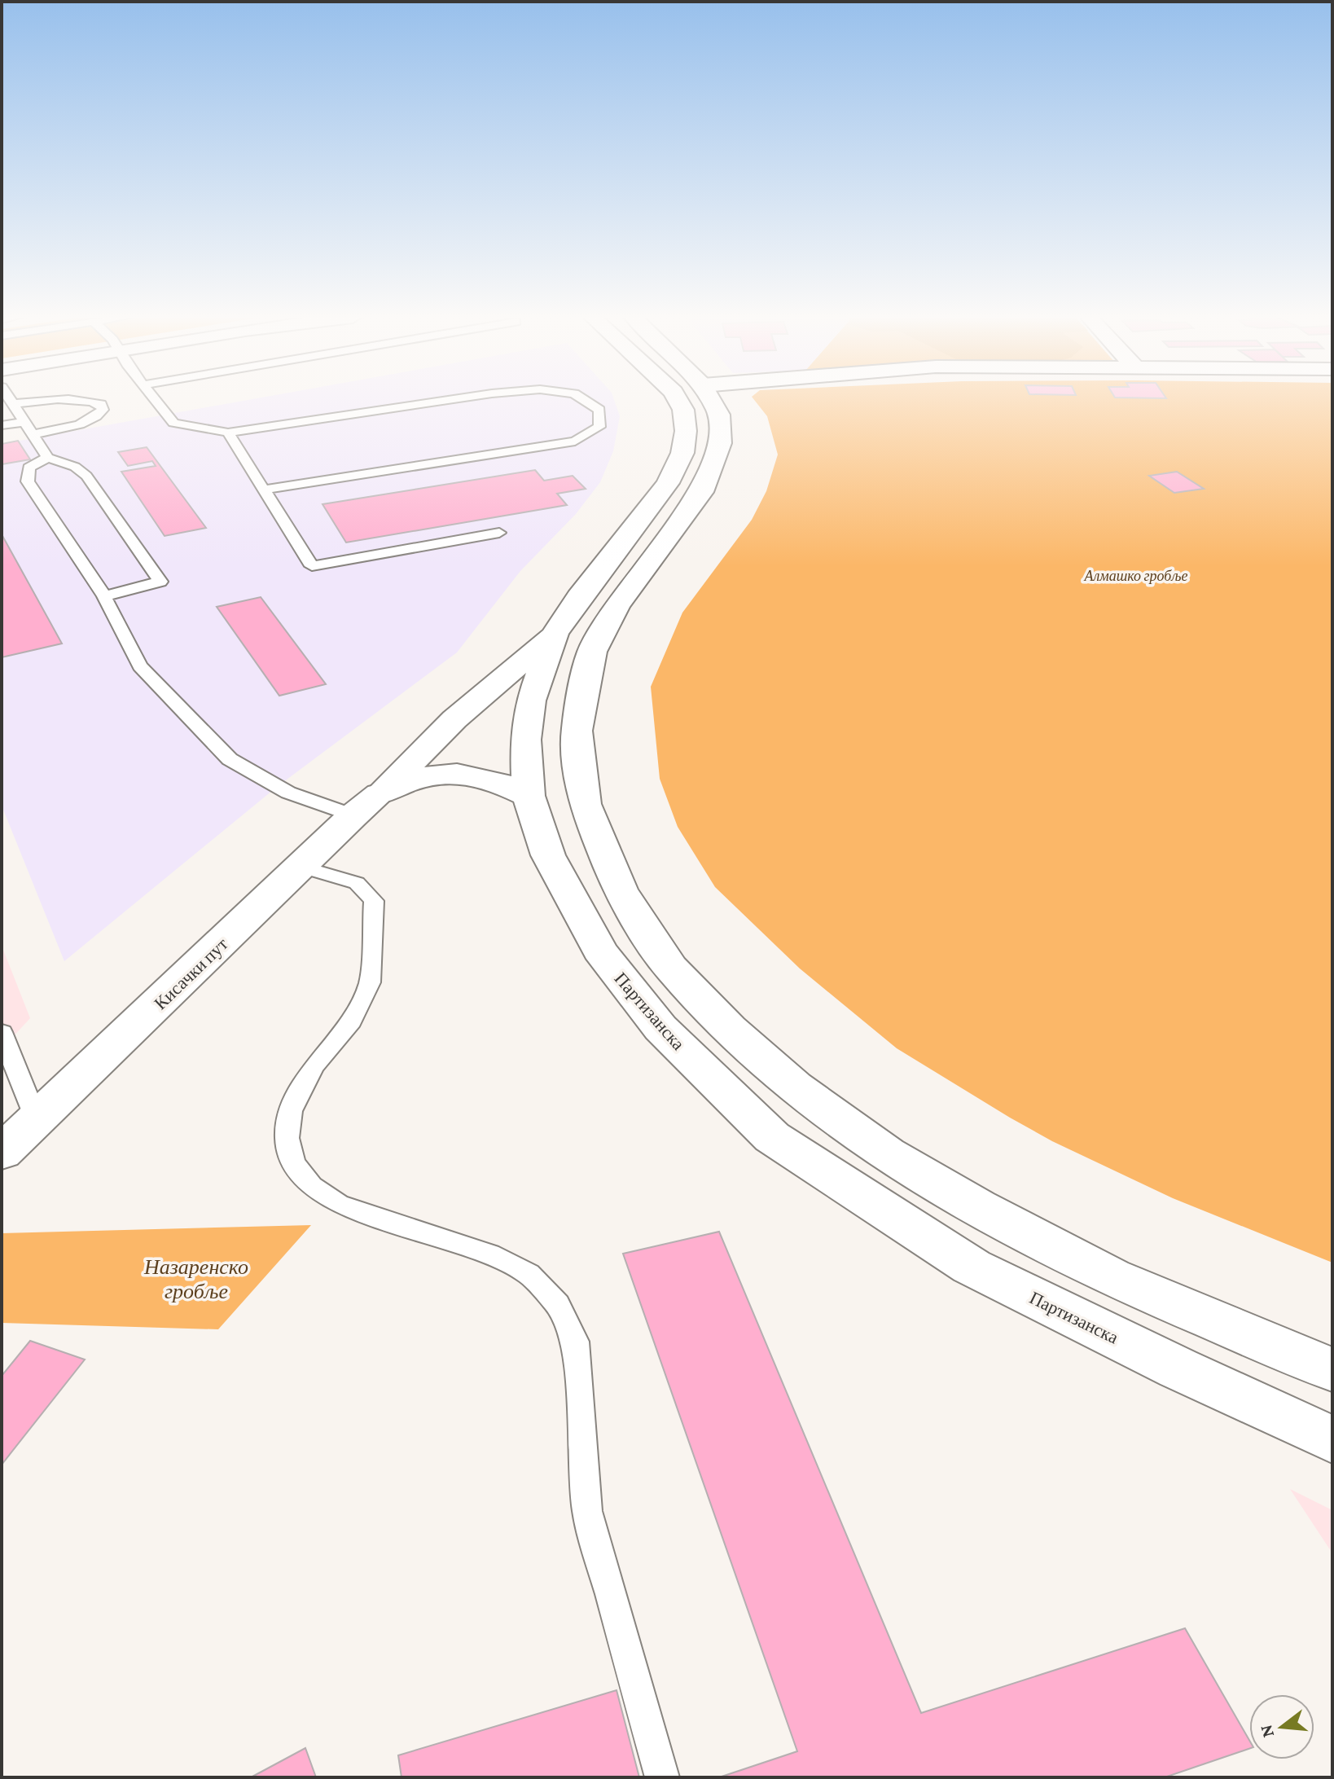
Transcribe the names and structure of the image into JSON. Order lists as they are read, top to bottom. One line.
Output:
{"streets":{"main road":["Кисачки пут","Партизанска"]},"crossings":[["Кисачки пут","Партизанска"]],"parks":["Алмашко гробље","Назаренско гробље"],"north":"left"}
